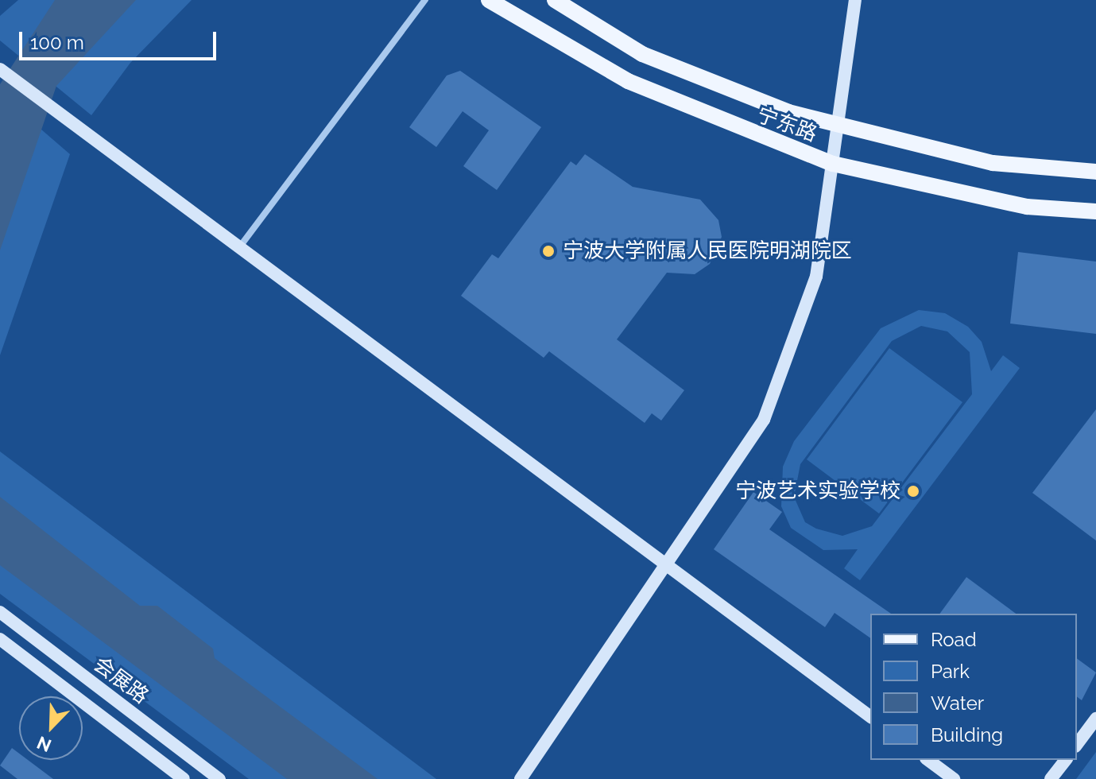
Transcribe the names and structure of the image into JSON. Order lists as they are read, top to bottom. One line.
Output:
{"streets":{"main road":["宁东路"],"street":["会展路"]},"places":["宁波大学附属人民医院明湖院区","宁波艺术实验学校"],"legend":["Road","Park","Water","Building"],"scale_bar":"100 m","north":"bottom left"}
